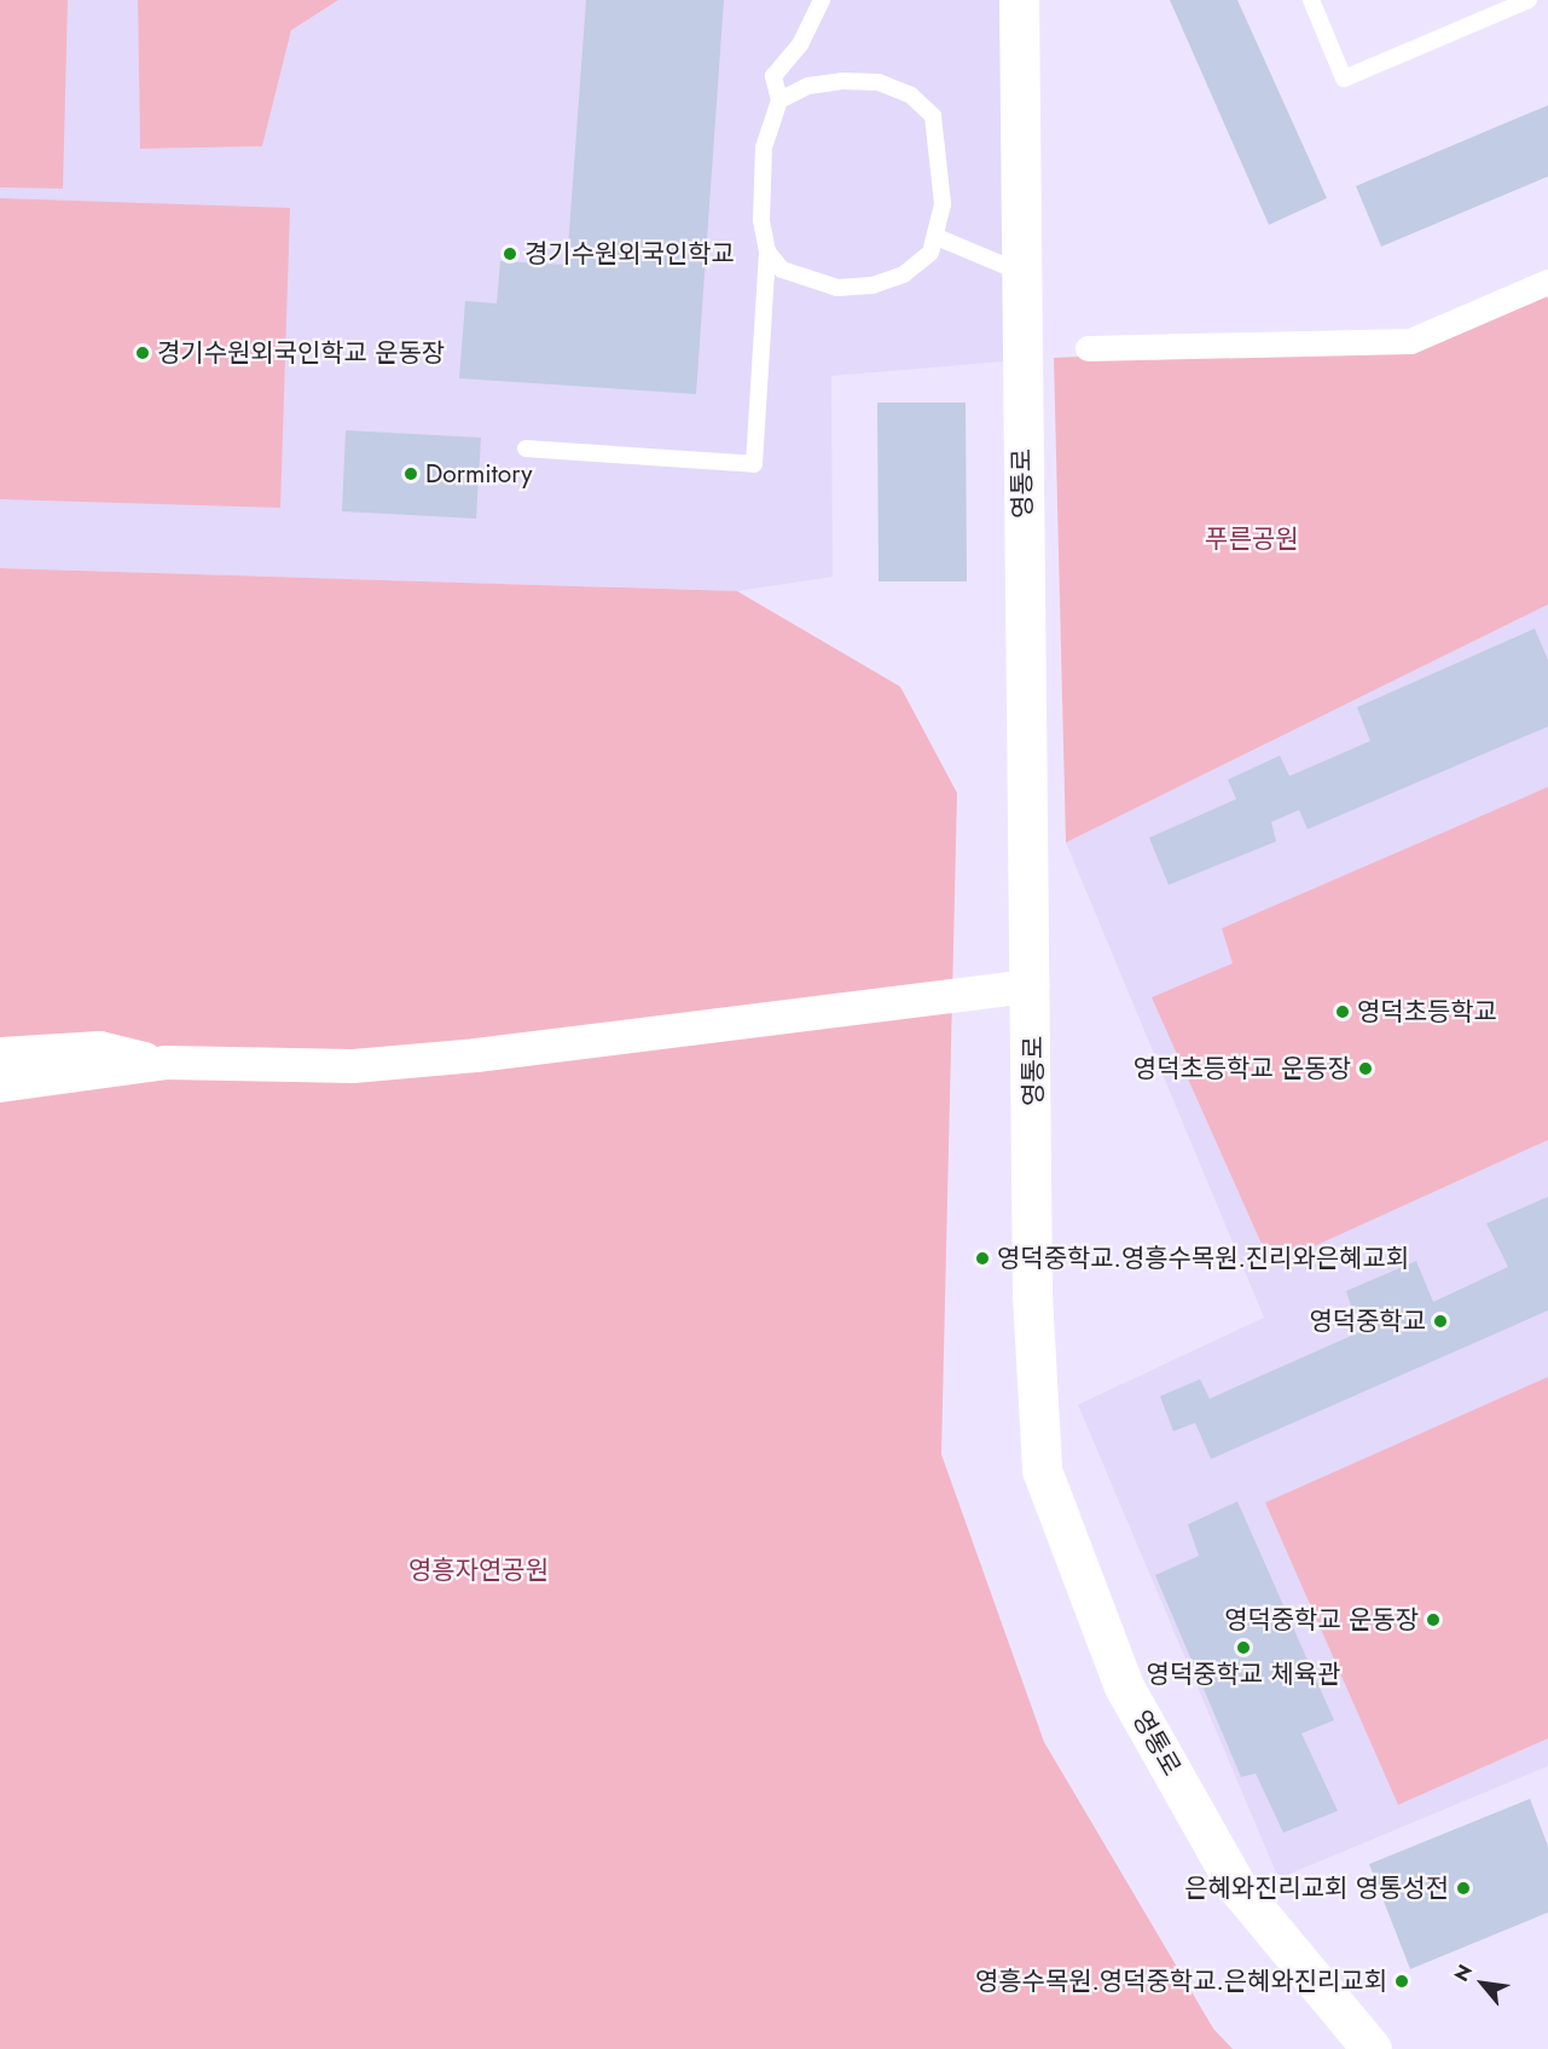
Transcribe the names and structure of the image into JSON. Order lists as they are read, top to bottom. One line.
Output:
{"streets":{"street":["영통로"]},"parks":["푸른공원","영흥자연공원"],"places":["경기수원외국인학교","경기수원외국인학교 운동장","Dormitory","영덕초등학교","영덕초등학교 운동장","영덕중학교.영흥수목원.진리와은혜교회","영덕중학교","영덕중학교 운동장","영덕중학교 체육관","은혜와진리교회 영통성전","영흥수목원.영덕중학교.은혜와진리교회"],"north":"top left"}
